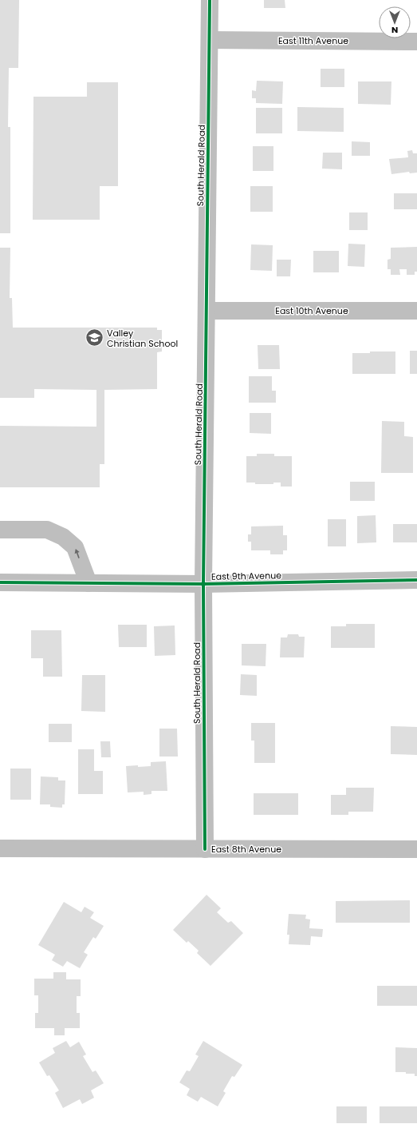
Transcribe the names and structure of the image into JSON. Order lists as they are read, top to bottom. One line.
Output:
{"streets":{"street":["East 11th Avenue","South Herald Road","East 10th Avenue","East 9th Avenue","East 8th Avenue"]},"crossings":[["East 11th Avenue","South Herald Road"],["South Herald Road","East 10th Avenue"],["South Herald Road","East 9th Avenue"],["South Herald Road","East 8th Avenue"]],"places":{"school or university":["Valley Christian School"]},"north":"bottom"}
